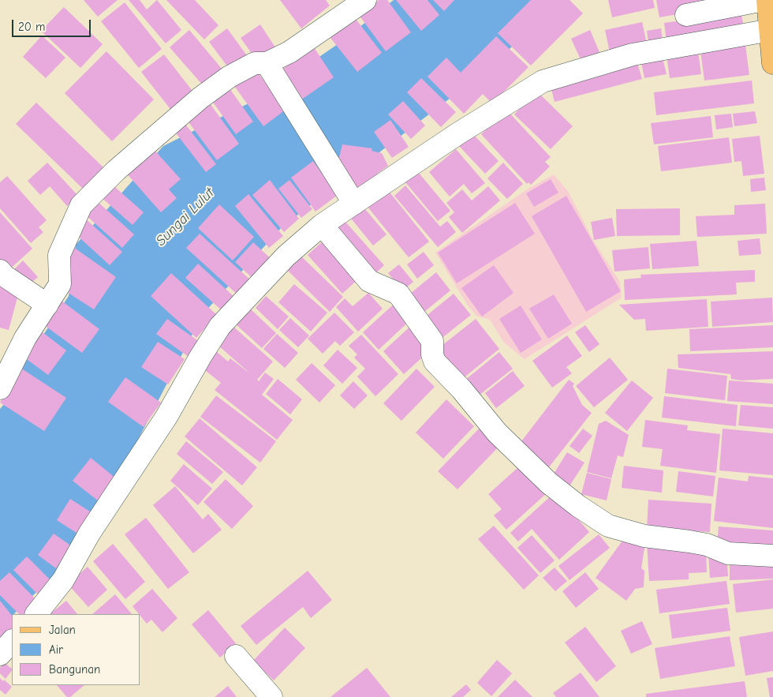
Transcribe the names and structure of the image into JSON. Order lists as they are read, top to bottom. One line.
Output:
{"water":["Sungai Lulut"],"legend":["Jalan","Air","Bangunan"],"scale_bar":"20 m"}
